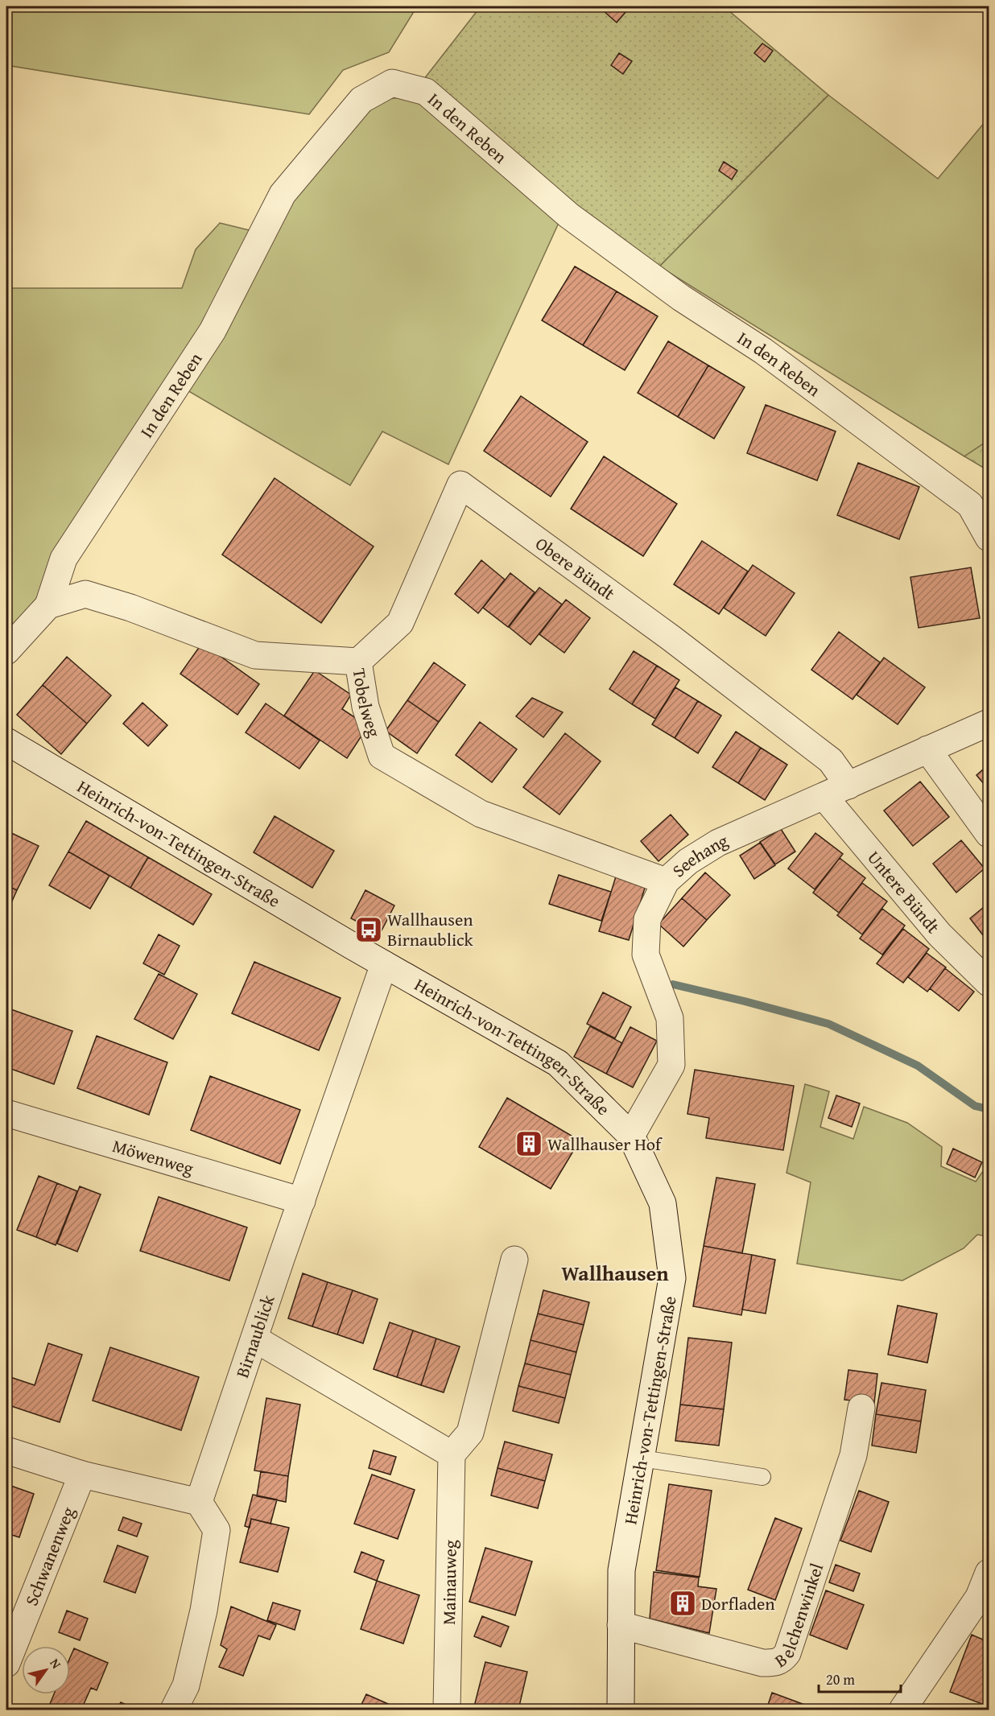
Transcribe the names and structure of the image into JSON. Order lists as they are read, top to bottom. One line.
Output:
{"streets":{"street":["In den Reben","Obere Bündt","Tobelweg","Heinrich-von-Tettingen-Straße","Seehang","Untere Bündt","Möwenweg","Birnaublick","Schwanenweg","Mainauweg","Belchenwinkel"]},"crossings":[["In den Reben","Tobelweg"],["Obere Bündt","Tobelweg"],["Obere Bündt","Seehang"],["Tobelweg","Seehang"],["Heinrich-von-Tettingen-Straße","Seehang"],["Heinrich-von-Tettingen-Straße","Birnaublick"],["Heinrich-von-Tettingen-Straße","Belchenwinkel"],["Seehang","Untere Bündt"],["Möwenweg","Birnaublick"]],"districts":["Wallhausen"],"places":{"bus stop":["Wallhausen Birnaublick"],"building":["Wallhauser Hof","Dorfladen"]},"scale_bar":"20 m","north":"top right"}
